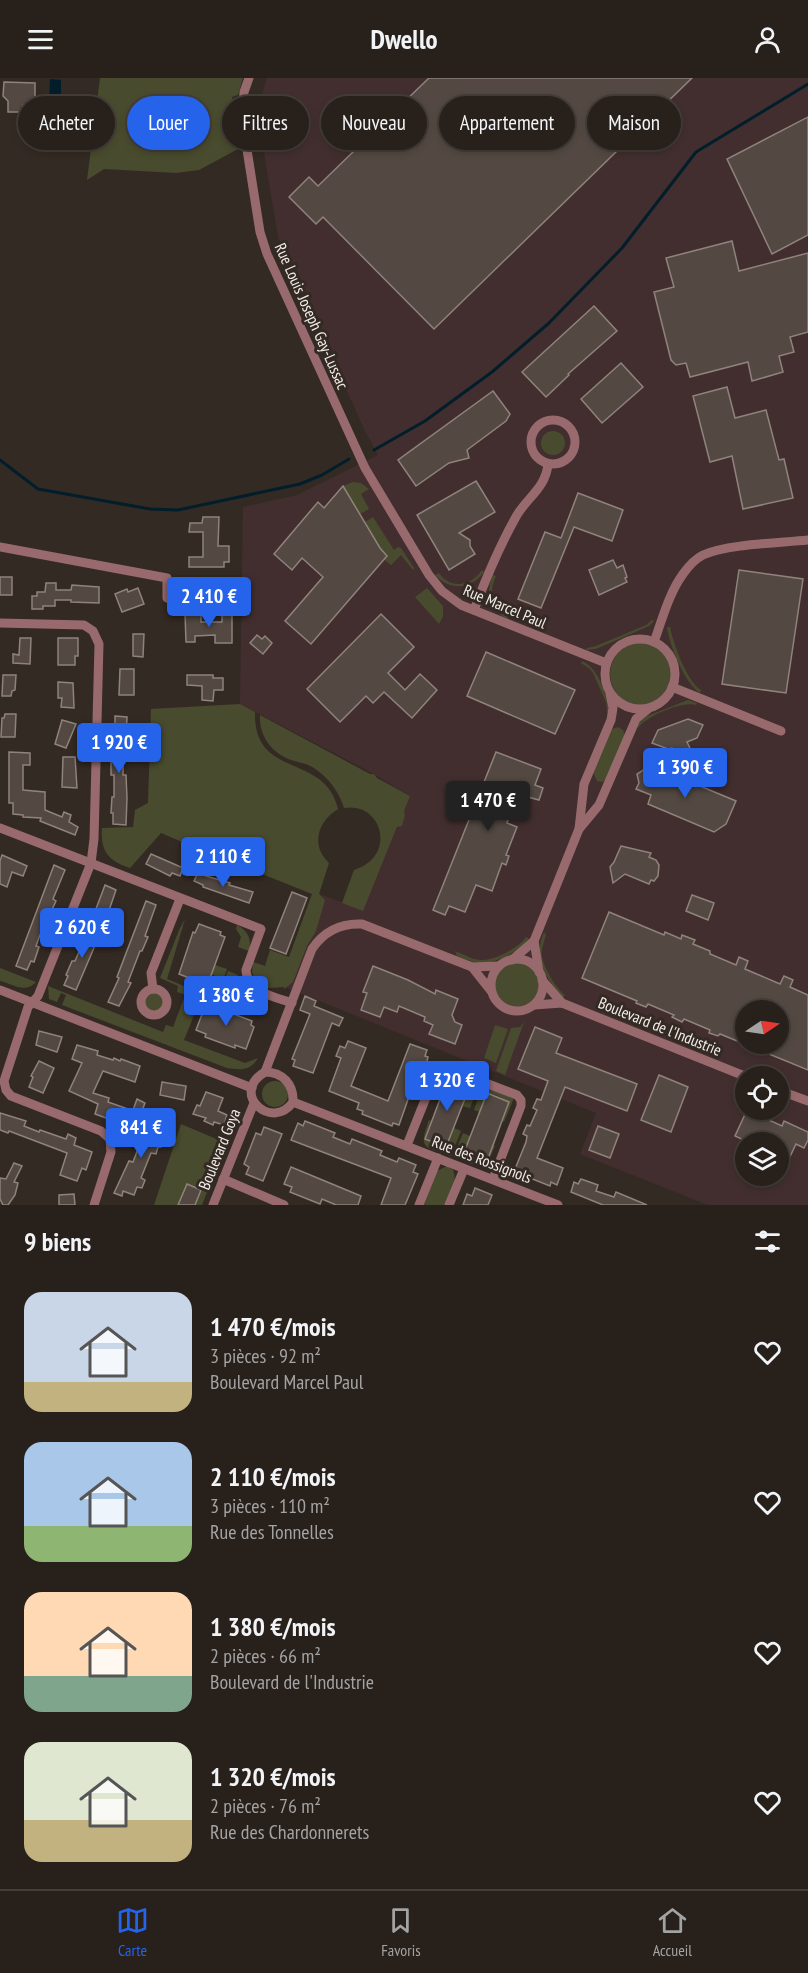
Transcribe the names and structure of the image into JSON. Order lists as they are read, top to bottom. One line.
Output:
{"streets":{"street":["Rue Louis Joseph Gay-Lussac","Rue Marcel Paul","Boulevard de l'Industrie","Boulevard Goya","Rue des Rossignols"]},"crossings":[["Rue Louis Joseph Gay-Lussac","Rue Marcel Paul"],["Boulevard Goya","Rue des Rossignols"]],"north":"right","page":{"header":"Dwello","chip":["Acheter","Louer","Filtres","Nouveau","Appartement","Maison"],"price":["2 410 €","1 920 €","1 390 €","1 470 €","2 110 €","2 620 €","1 380 €","1 320 €","841 €"],"heading":"9 biens","list":[{"name":"1 470 €/mois","note":"3 pièces · 92 m² · Boulevard Marcel Paul"},{"name":"2 110 €/mois","note":"3 pièces · 110 m² · Rue des Tonnelles"},{"name":"1 380 €/mois","note":"2 pièces · 66 m² · Boulevard de l'Industrie"},{"name":"1 320 €/mois","note":"2 pièces · 76 m² · Rue des Chardonnerets"}],"tabs":["Carte","Favoris","Accueil"]}}
